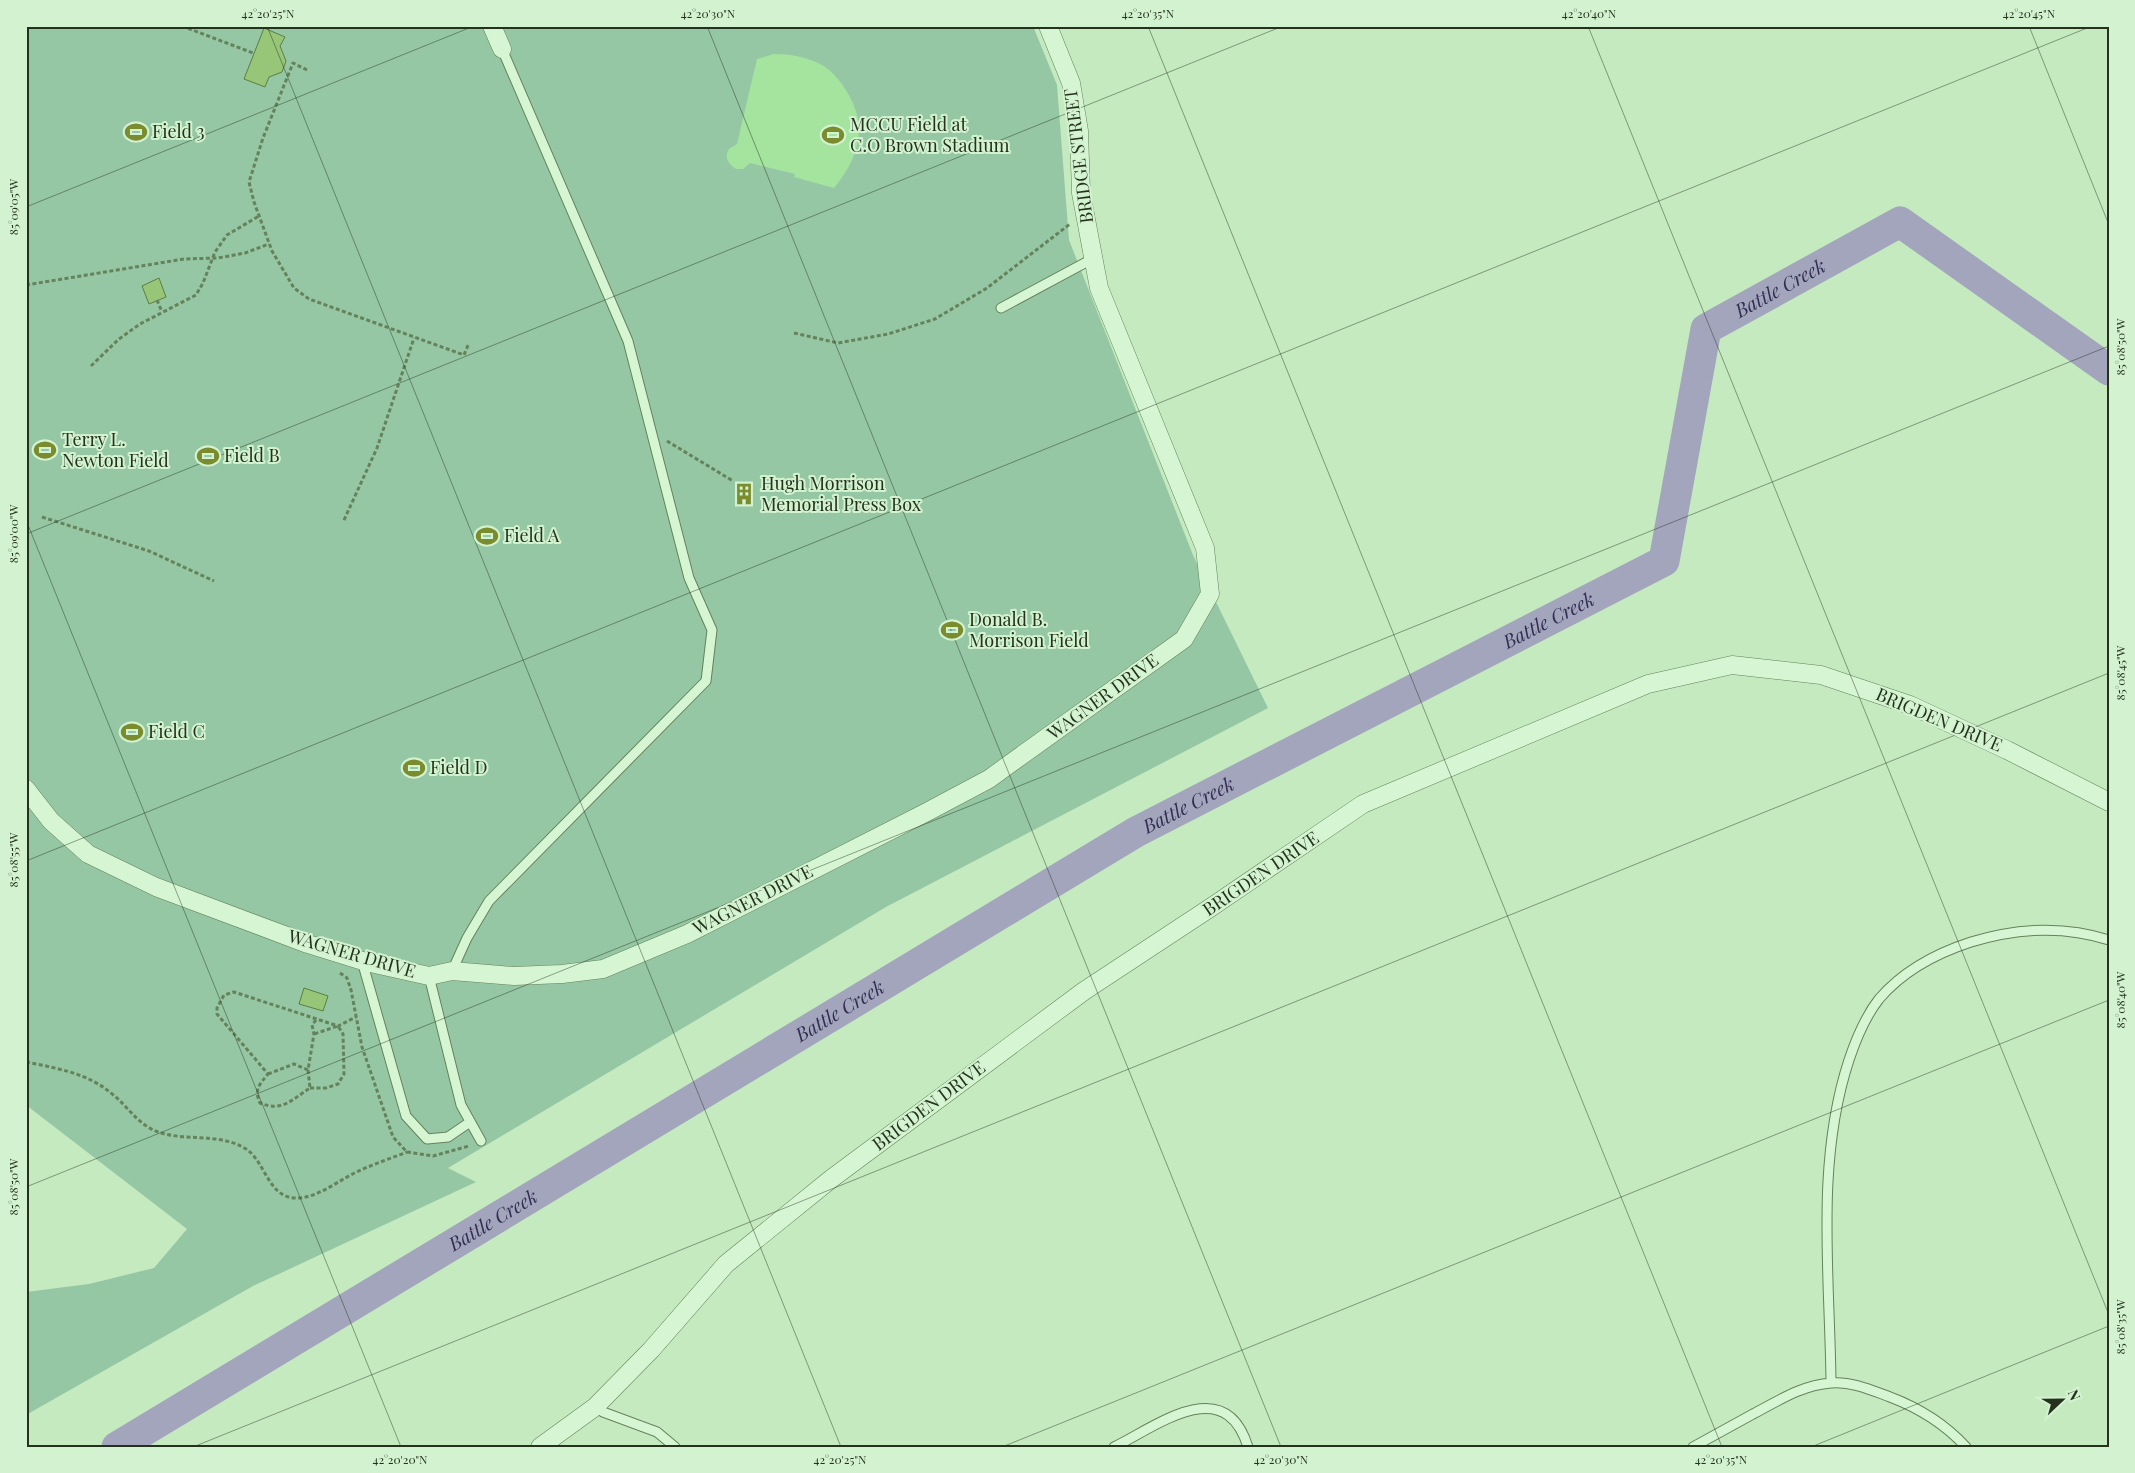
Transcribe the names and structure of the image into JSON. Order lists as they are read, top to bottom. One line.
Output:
{"streets":{"street":["BRIDGE STREET","WAGNER DRIVE","BRIGDEN DRIVE"]},"crossings":[["BRIDGE STREET","WAGNER DRIVE"]],"water":["Battle Creek"],"places":{"sports":["Field 3","MCCU Field at C.O Brown Stadium","Terry L. Newton Field","Field B","Field A","Donald B. Morrison Field","Field C","Field D"],"building":["Hugh Morrison Memorial Press Box"]},"north":"right","coordinates":["42°20'25\"N","42°20'30\"N","42°20'35\"N","42°20'40\"N","42°20'45\"N","85°09'05\"W","85°08'50\"W","85°09'00\"W","85°08'45\"W","85°08'55\"W","85°08'40\"W","85°08'35\"W","42°20'20\"N"]}
